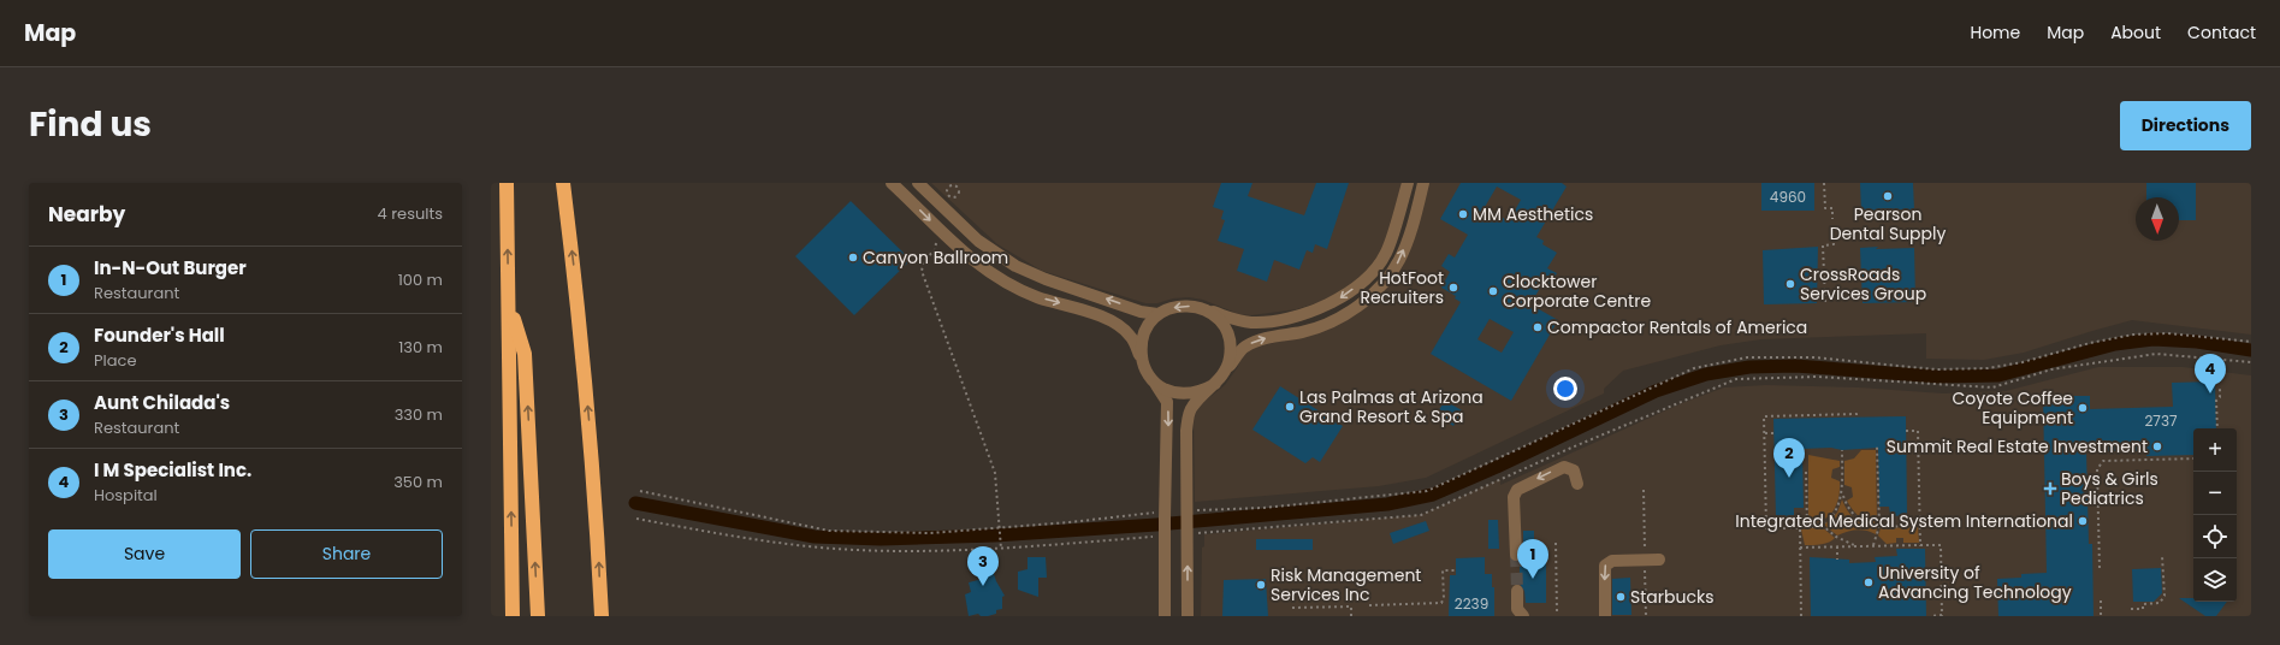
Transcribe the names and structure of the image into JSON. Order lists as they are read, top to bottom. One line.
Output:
{"places":{"other":["Pearson Dental Supply","MM Aesthetics","Canyon Ballroom","CrossRoads Services Group","HotFoot Recruiters","Clocktower Corporate Centre","Compactor Rentals of America","Las Palmas at Arizona Grand Resort & Spa","Coyote Coffee Equipment","Summit Real Estate Investment","Integrated Medical System International","University of Advancing Technology","Risk Management Services Inc","Starbucks"],"health":["Boys & Girls Pediatrics"]},"house_numbers":["4960","2737","2239"],"north":"bottom","page":{"header":"Map","nav":["Home","Map","About","Contact"],"title":"Find us","buttons":["Directions",["Save","Share"]],"heading":["Nearby","4 results"],"list":[{"mark":"1","name":"In-N-Out Burger","note":"Restaurant","value":"100 m"},{"mark":"2","name":"Founder's Hall","note":"Place","value":"130 m"},{"mark":"3","name":"Aunt Chilada's","note":"Restaurant","value":"330 m"},{"mark":"4","name":"I M Specialist Inc.","note":"Hospital","value":"350 m"}],"pins":["4","2","1","3"],"map_buttons":["+","−"]}}
